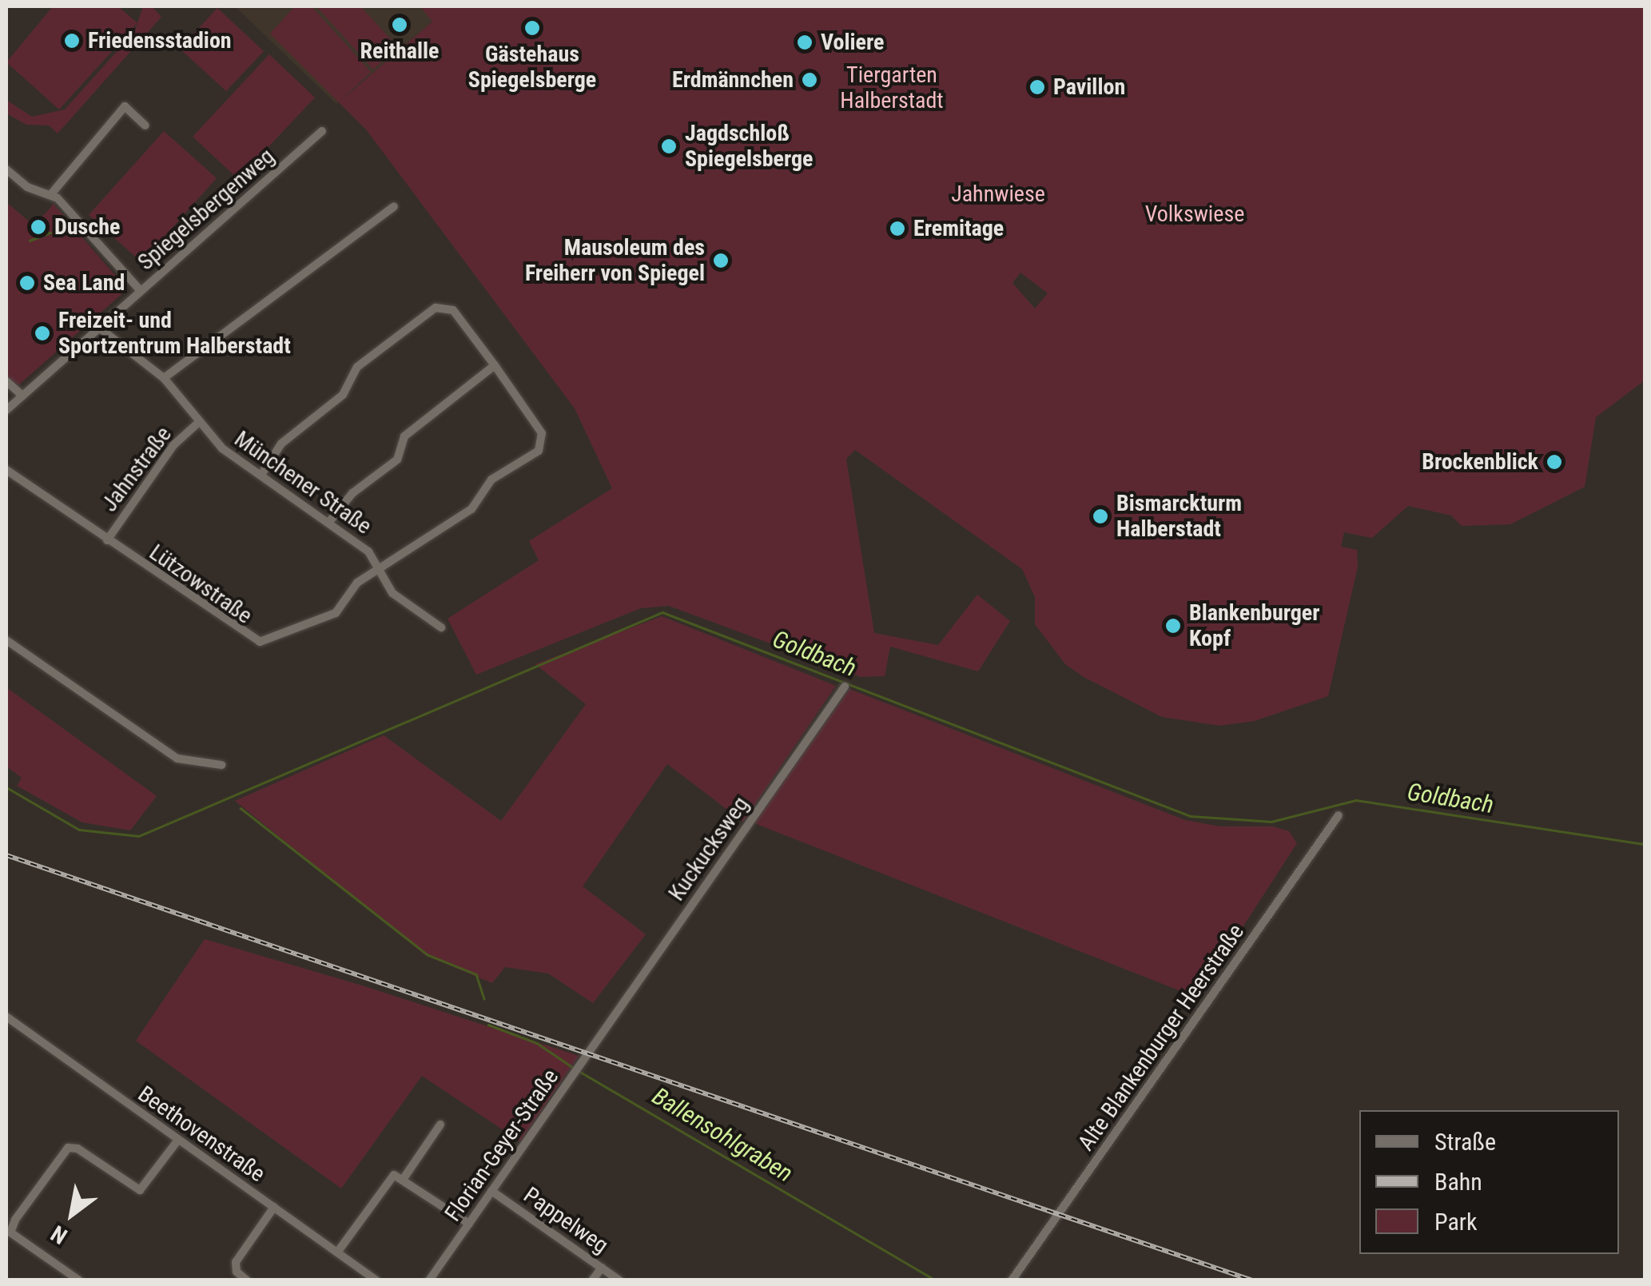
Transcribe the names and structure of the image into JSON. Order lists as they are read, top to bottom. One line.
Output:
{"streets":{"street":["Spiegelsbergenweg","Jahnstraße","Münchener Straße","Lützowstraße","Kuckucksweg","Alte Blankenburger Heerstraße","Beethovenstraße","Florian-Geyer-Straße","Pappelweg"]},"crossings":[["Spiegelsbergenweg","Münchener Straße"],["Jahnstraße","Münchener Straße"],["Jahnstraße","Lützowstraße"],["Münchener Straße","Lützowstraße"],["Kuckucksweg","Florian-Geyer-Straße"],["Florian-Geyer-Straße","Pappelweg"]],"water":["Goldbach","Ballensohlgraben"],"parks":["Tiergarten Halberstadt","Jahnwiese","Volkswiese"],"places":["Reithalle","Gästehaus Spiegelsberge","Friedensstadion","Voliere","Erdmännchen","Pavillon","Jagdschloß Spiegelsberge","Dusche","Eremitage","Mausoleum des Freiherr von Spiegel","Sea Land","Freizeit- und Sportzentrum Halberstadt","Brockenblick","Bismarckturm Halberstadt","Blankenburger Kopf"],"legend":["Straße","Bahn","Park"],"north":"bottom left"}
